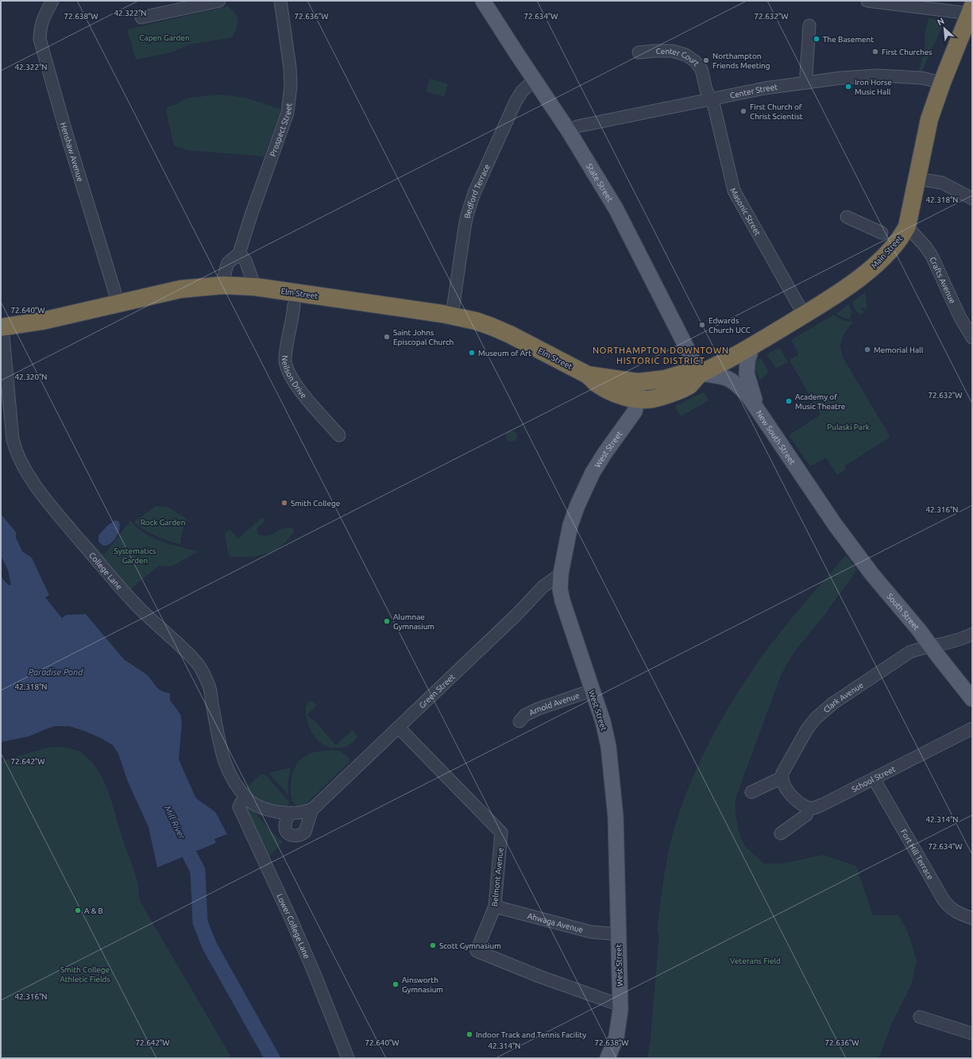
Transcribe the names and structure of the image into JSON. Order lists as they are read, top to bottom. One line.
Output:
{"streets":{"highway":["Main Street","Elm Street"],"main road":["State Street","New South Street","West Street","South Street"],"street":["Center Court","Center Street","Prospect Street","Henshaw Avenue","Bedford Terrace","Masonic Street","Crafts Avenue","Neilson Drive","College Lane","Green Street","Clark Avenue","Arnold Avenue","School Street","Fort Hill Terrace","Belmont Avenue","Ahwaga Avenue","Lower College Lane"]},"crossings":[["Center Court","Center Street"],["Center Court","Masonic Street"],["Center Street","State Street"],["Center Street","Masonic Street"],["Center Street","Main Street"],["Prospect Street","Elm Street"],["Henshaw Avenue","Elm Street"],["State Street","Bedford Terrace"],["State Street","Main Street"],["State Street","New South Street"],["Bedford Terrace","Elm Street"],["Masonic Street","Main Street"],["Main Street","Crafts Avenue"],["Main Street","Elm Street"],["Main Street","New South Street"],["Main Street","West Street"],["Elm Street","West Street"],["Elm Street","College Lane"],["New South Street","South Street"],["West Street","Green Street"],["West Street","Arnold Avenue"],["West Street","Belmont Avenue"],["West Street","Ahwaga Avenue"],["College Lane","Green Street"],["College Lane","Lower College Lane"],["Green Street","Belmont Avenue"],["Green Street","Lower College Lane"],["School Street","Fort Hill Terrace"],["Belmont Avenue","Ahwaga Avenue"]],"districts":["NORTHAMPTON DOWNTOWN HISTORIC DISTRICT"],"water":["Paradise Pond","Mill River"],"parks":["Capen Garden","Pulaski Park","Rock Garden","Systematics Garden","Veterans Field","Smith College Athletic Fields"],"places":["The Basement","First Churches","Northampton Friends Meeting","Iron Horse Music Hall","First Church of Christ Scientist","Edwards Church UCC","Saint Johns Episcopal Church","Memorial Hall","Museum of Art","Academy of Music Theatre","Smith College","Alumnae Gymnasium","A & B","Scott Gymnasium","Ainsworth Gymnasium","Indoor Track and Tennis Facility"],"north":"top left","coordinates":["42.322°N","72.638°W","72.636°W","72.634°W","72.632°W","42.318°N","72.640°W","42.320°N","42.316°N","72.642°W","42.314°N"]}
